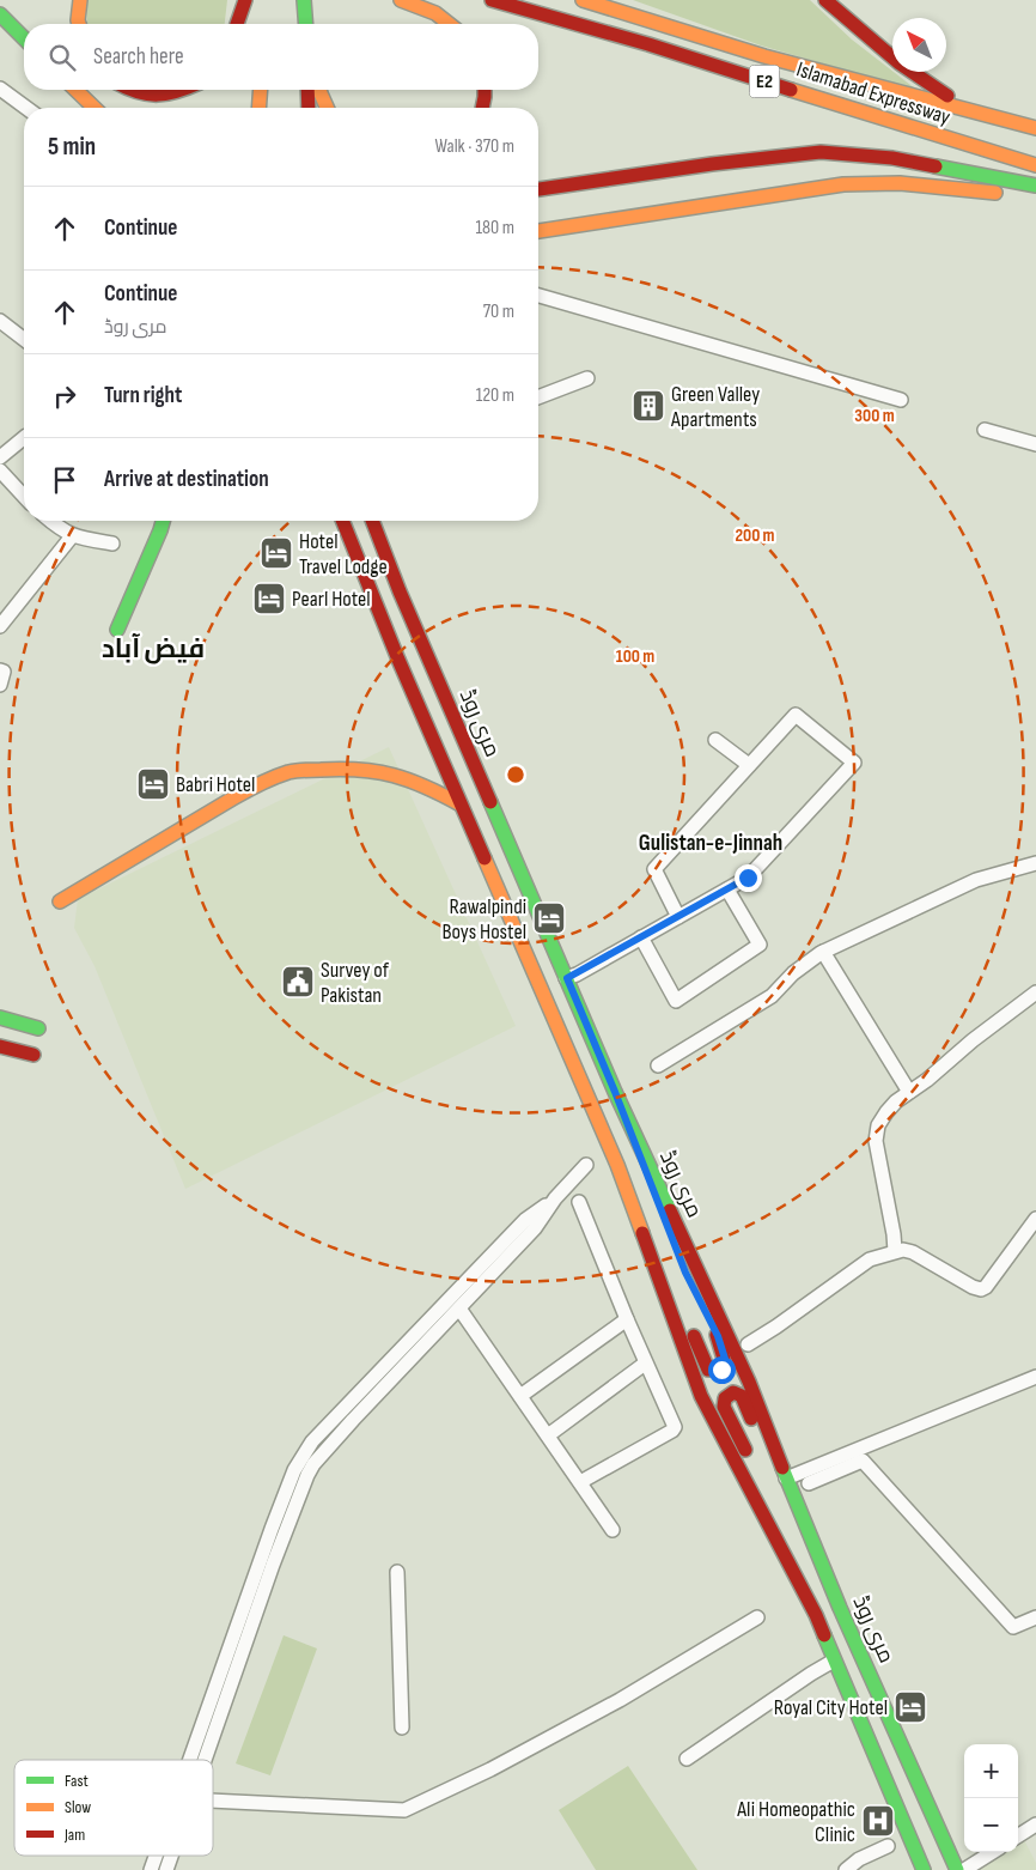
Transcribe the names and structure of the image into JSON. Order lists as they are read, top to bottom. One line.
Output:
{"streets":{"main road":["E2","Islamabad Expressway","مری روڈ"]},"districts":["فیض آباد","Gulistan-e-Jinnah"],"places":{"building":["Green Valley Apartments"],"hotel":["Hotel Travel Lodge","Pearl Hotel","Babri Hotel","Rawalpindi Boys Hostel","Royal City Hotel"],"public building":["Survey of Pakistan"],"hospital":["Ali Homeopathic Clinic"]},"legend":["Fast","Slow","Jam"],"north":"top left","page":{"search":"Search here","heading":["5 min","Walk · 370 m"],"list":[["Continue","180 m"],["Continue","مری روڈ","70 m"],["Turn right","120 m"],"Arrive at destination"],"map_buttons":["+","−"]},"rings":["300 m","200 m","100 m"]}
